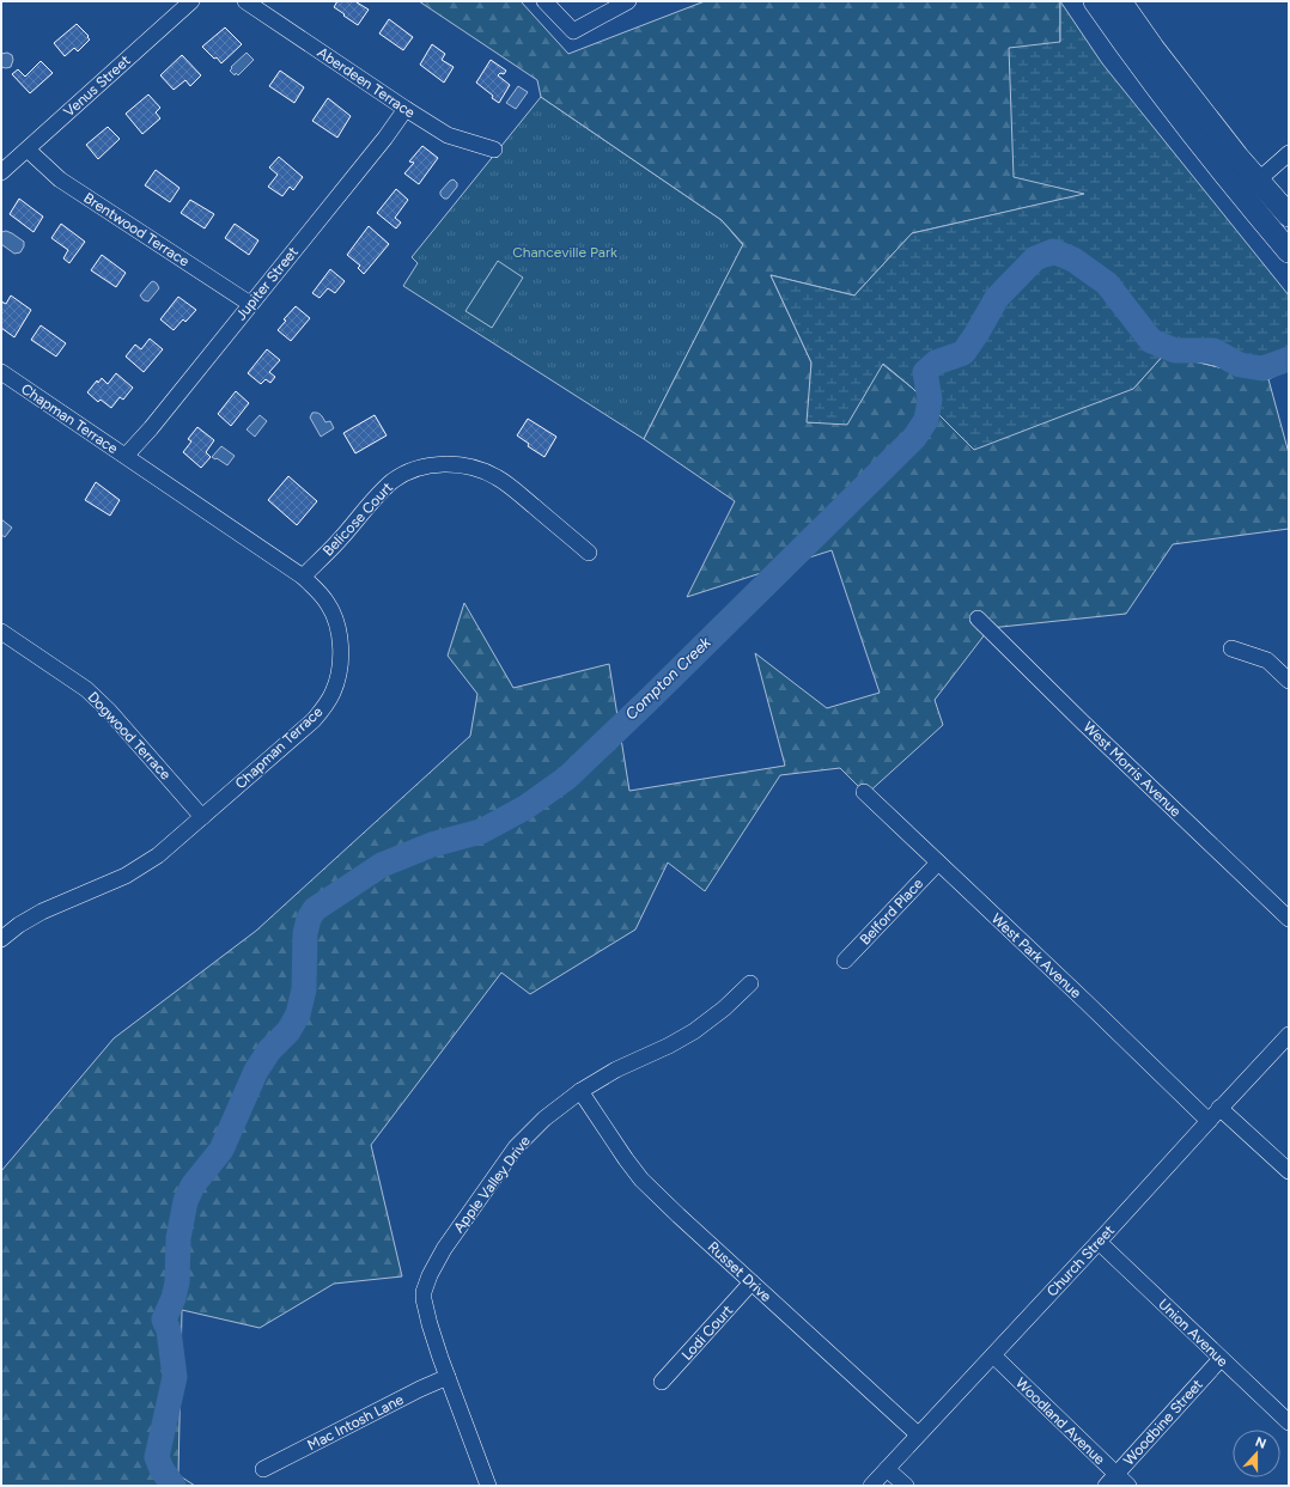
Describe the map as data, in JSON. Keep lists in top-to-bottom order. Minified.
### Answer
{"streets":{"street":["Aberdeen Terrace","Venus Street","Brentwood Terrace","Jupiter Street","Chapman Terrace","Belicose Court","Dogwood Terrace","West Morris Avenue","Belford Place","West Park Avenue","Apple Valley Drive","Church Street","Russet Drive","Lodi Court","Union Avenue","Woodland Avenue","Mac Intosh Lane","Woodbine Street"]},"crossings":[["Aberdeen Terrace","Jupiter Street"],["Venus Street","Brentwood Terrace"],["Brentwood Terrace","Jupiter Street"],["Jupiter Street","Chapman Terrace"],["Chapman Terrace","Belicose Court"],["Chapman Terrace","Dogwood Terrace"],["Belford Place","West Park Avenue"],["West Park Avenue","Church Street"],["Apple Valley Drive","Russet Drive"],["Apple Valley Drive","Mac Intosh Lane"],["Church Street","Russet Drive"],["Church Street","Union Avenue"],["Church Street","Woodland Avenue"],["Russet Drive","Lodi Court"],["Union Avenue","Woodbine Street"],["Woodland Avenue","Woodbine Street"]],"water":["Compton Creek"],"parks":["Chanceville Park"],"north":"top"}
